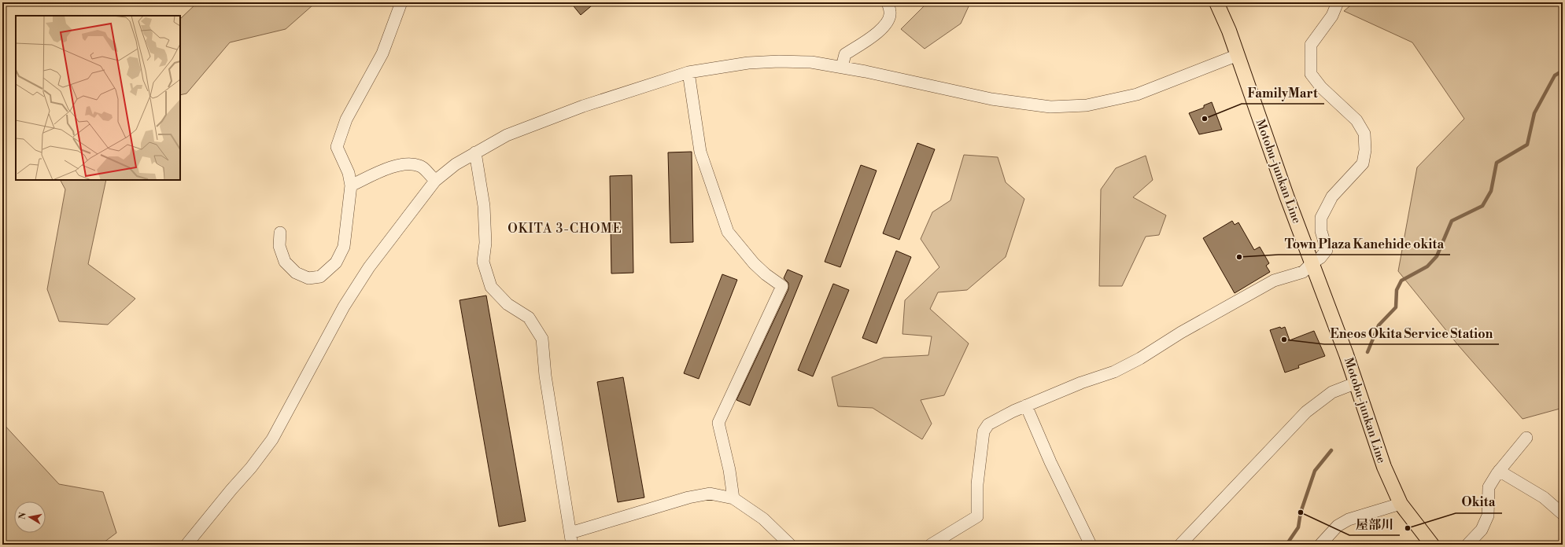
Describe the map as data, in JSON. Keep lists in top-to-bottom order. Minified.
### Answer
{"streets":{"main road":["Motobu-junkan Line"]},"districts":["OKITA 3-CHOME"],"places":["FamilyMart","Town Plaza Kanehide okita","Eneos Okita Service Station","屋部川","Okita"],"north":"left"}
